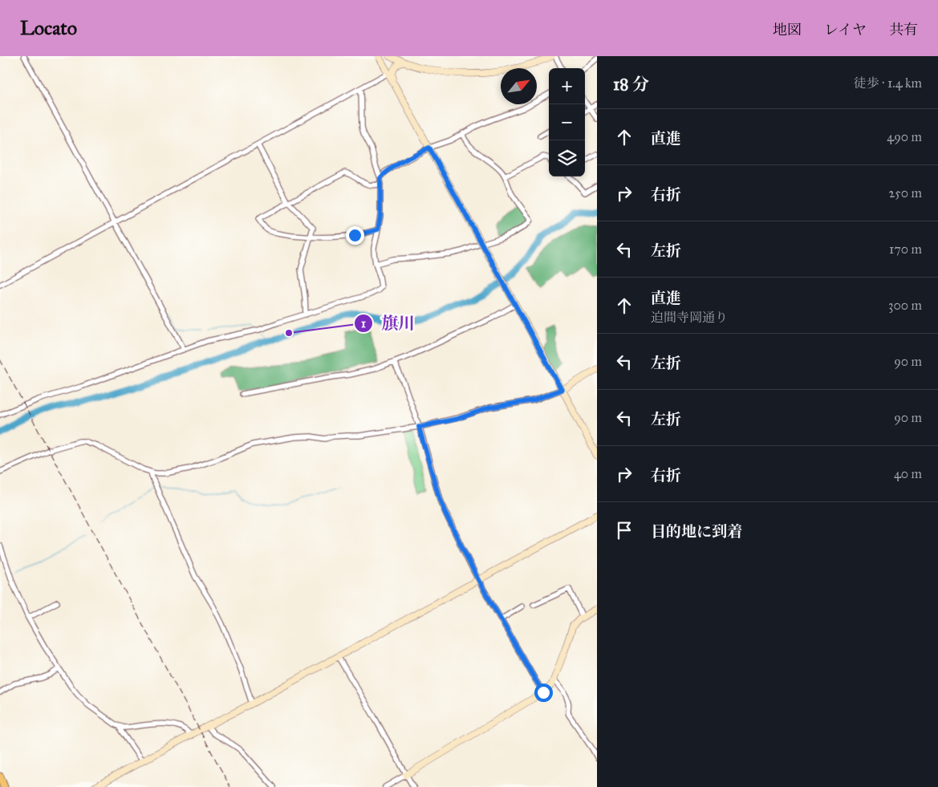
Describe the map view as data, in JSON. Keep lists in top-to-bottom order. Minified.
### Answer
{"places":["旗川"],"north":"top right","page":{"header":"Locato","nav":["地図","レイヤ","共有"],"heading":["18 分","徒歩 · 1.4 km"],"map_buttons":["+","−"],"list":[["直進","490 m"],["右折","250 m"],["左折","170 m"],["直進","迫間寺岡通り","300 m"],["左折","90 m"],["左折","90 m"],["右折","40 m"],"目的地に到着"]}}
